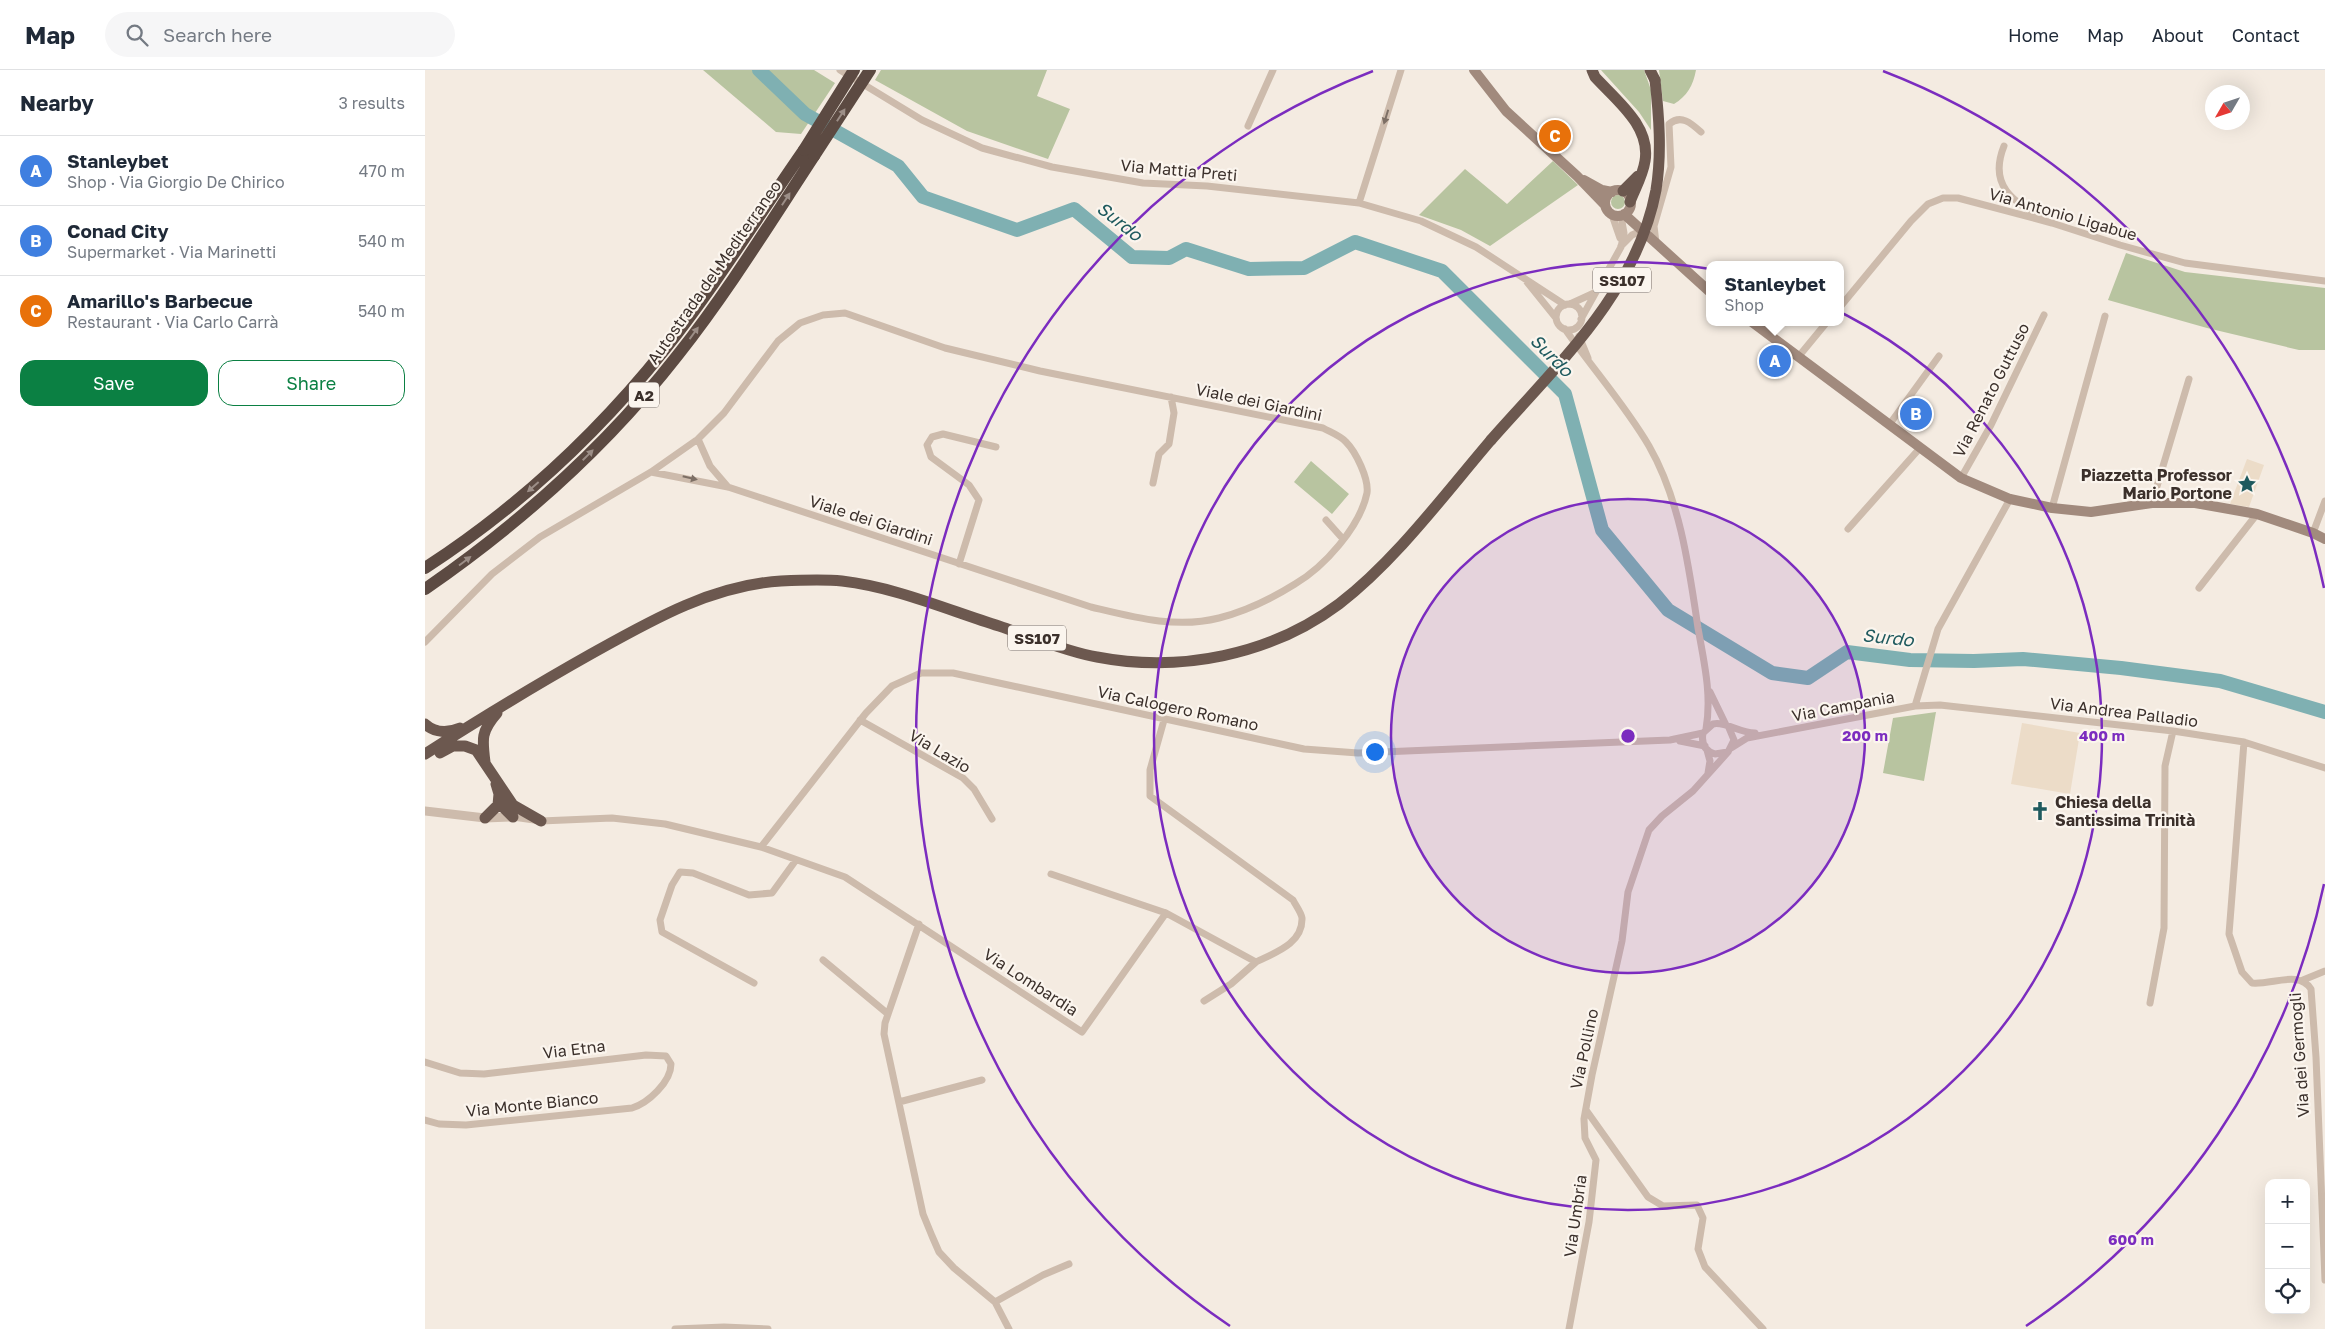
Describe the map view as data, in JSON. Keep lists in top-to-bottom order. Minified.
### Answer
{"streets":{"highway":["Autostrada del Mediterraneo","SS107","A2"],"street":["Via Mattia Preti","Via Antonio Ligabue","Via Renato Guttuso","Viale dei Giardini","Via Campania","Via Calogero Romano","Via Andrea Palladio","Via Lazio","Via Lombardia","Via Etna","Via Pollino","Via dei Germogli","Via Monte Bianco","Via Umbria"]},"crossings":[["Via Campania","Via Andrea Palladio"],["Via Campania","Via Pollino"],["Via Calogero Romano","Via Lazio"],["Via Andrea Palladio","Via dei Germogli"],["Via Etna","Via Monte Bianco"],["Via Pollino","Via Umbria"]],"water":["Surdo"],"places":{"place":["Piazzetta Professor Mario Portone"],"church":["Chiesa della Santissima Trinità"]},"north":"bottom left","page":{"header":"Map","search":"Search here","nav":["Home","Map","About","Contact"],"heading":["Nearby","3 results"],"pins":["C","A","B"],"list":[{"mark":"A","name":"Stanleybet","note":"Shop · Via Giorgio De Chirico","value":"470 m"},{"mark":"B","name":"Conad City","note":"Supermarket · Via Marinetti","value":"540 m"},{"mark":"C","name":"Amarillo's Barbecue","note":"Restaurant · Via Carlo Carrà","value":"540 m"}],"popup":["Stanleybet","Shop"],"buttons":["Save","Share"],"map_buttons":["+","−"]},"rings":["200 m","400 m","600 m"]}
